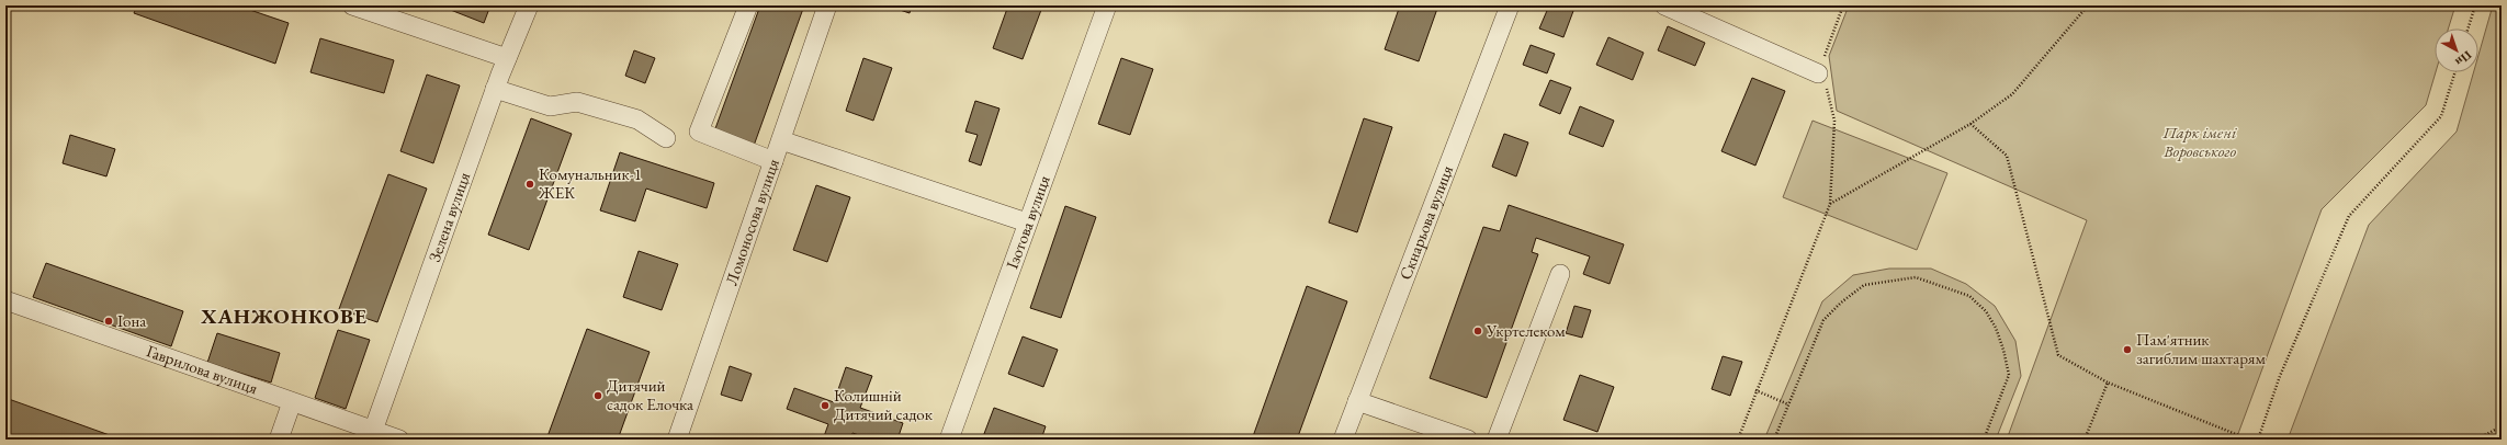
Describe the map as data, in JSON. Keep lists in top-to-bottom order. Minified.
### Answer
{"streets":{"street":["Зелена вулиця","Ломоносова вулиця","Ізотова вулиця","Скнарьова вулиця","Гаврилова вулиця"]},"crossings":[["Зелена вулиця","Гаврилова вулиця"]],"districts":["ХАНЖОНКОВЕ"],"parks":["Парк імені Воровського"],"places":["Комунальник-1 ЖЕК","Іона","Укртелеком","Пам'ятник загиблим шахтарям","Дитячий садок Елочка","Колишній Дитячий садок"],"north":"bottom right"}
